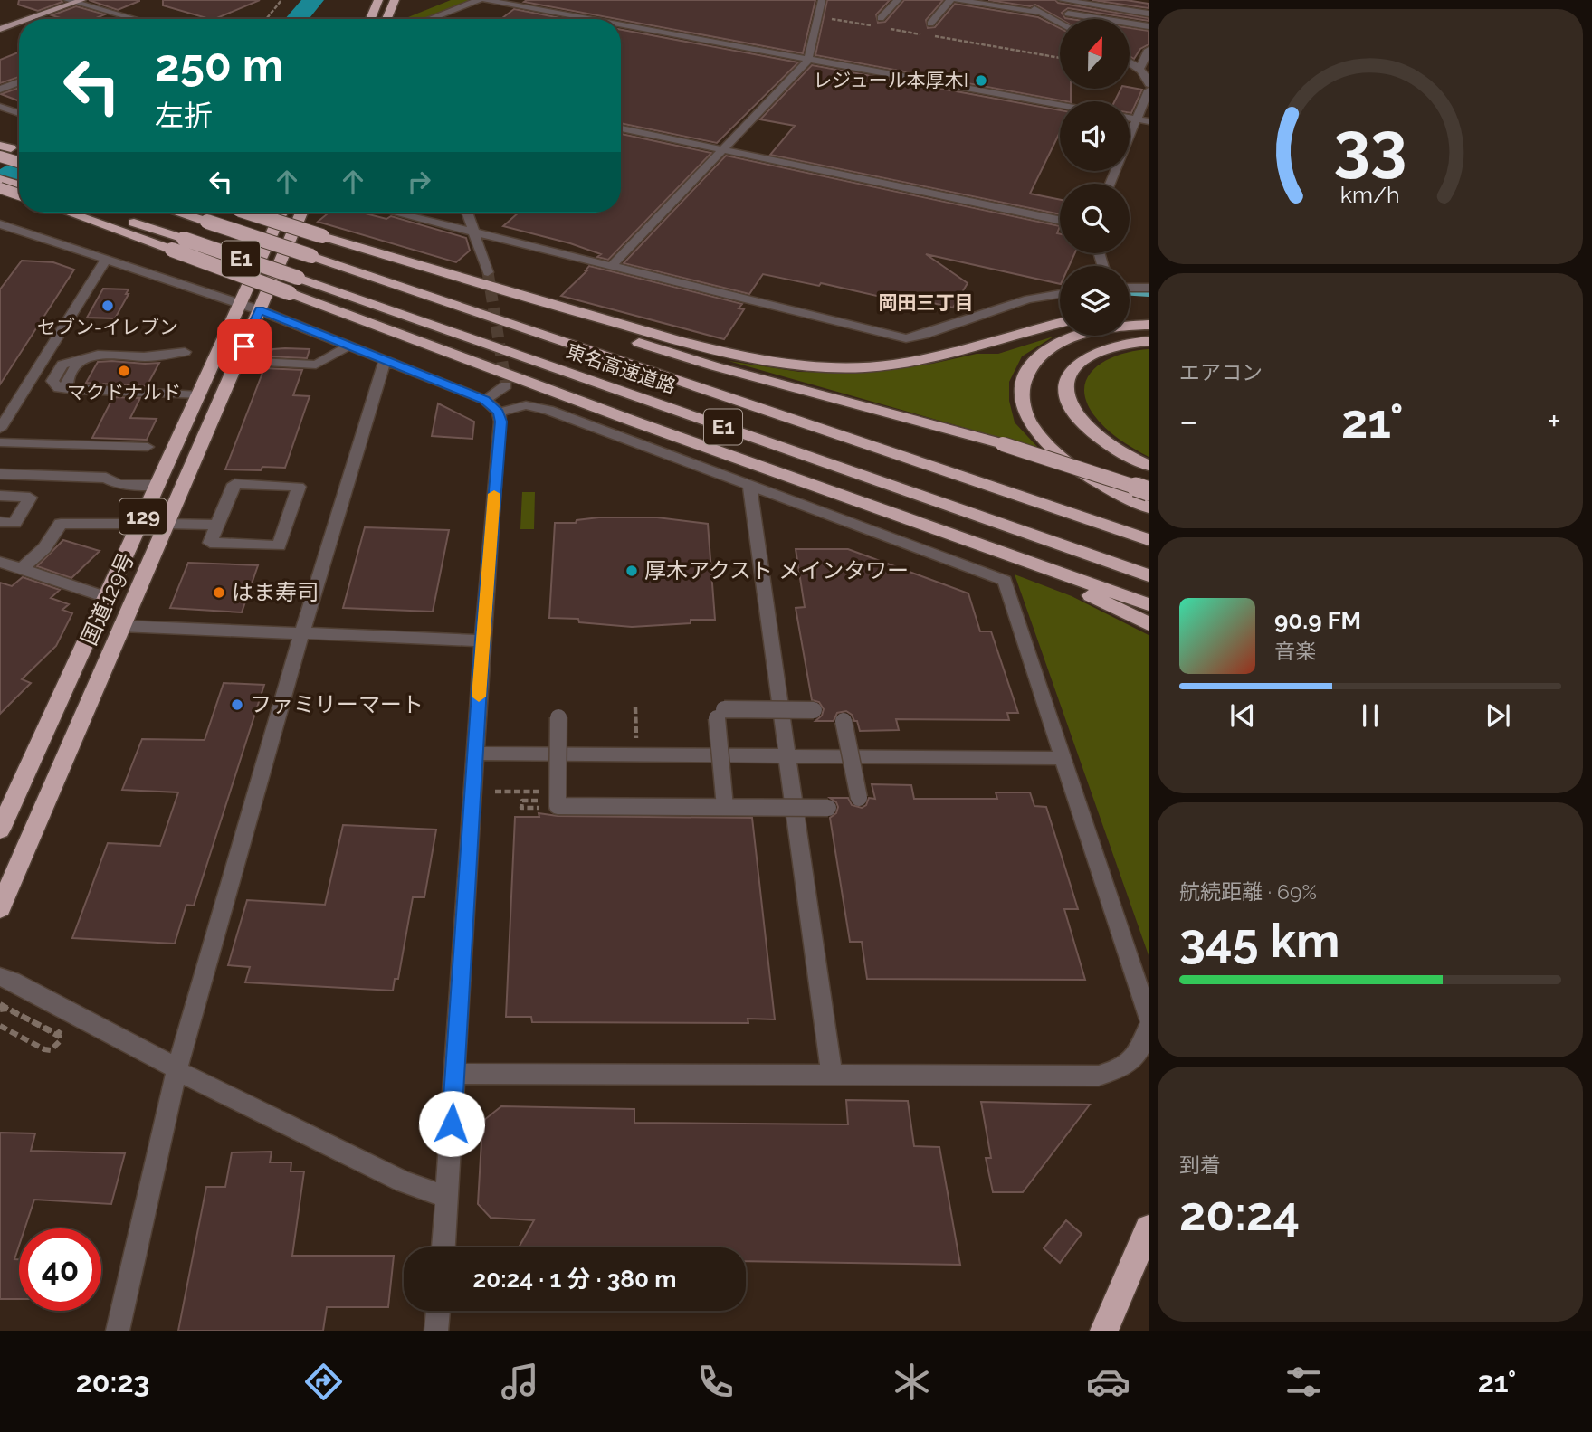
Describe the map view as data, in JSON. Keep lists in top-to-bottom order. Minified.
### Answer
{"streets":{"highway":["E1","東名高速道路","129","国道129号"]},"districts":["岡田三丁目"],"places":["レジュール本厚木I","セブン-イレブン","マクドナルド","厚木アクスト メインタワー","はま寿司","ファミリーマート"],"north":"top","page":{"turn":["250 m","左折"],"tile":["エアコン",["航続距離 · 69%","345 km"],["到着","20:24"]],"heat":["−","21°","+"],"song":["90.9 FM","音楽"],"limit":"40","trip":"20:24 · 1 分 · 380 m","tabs":["20:23","21°"],"gauge":["33","km/h"]}}
